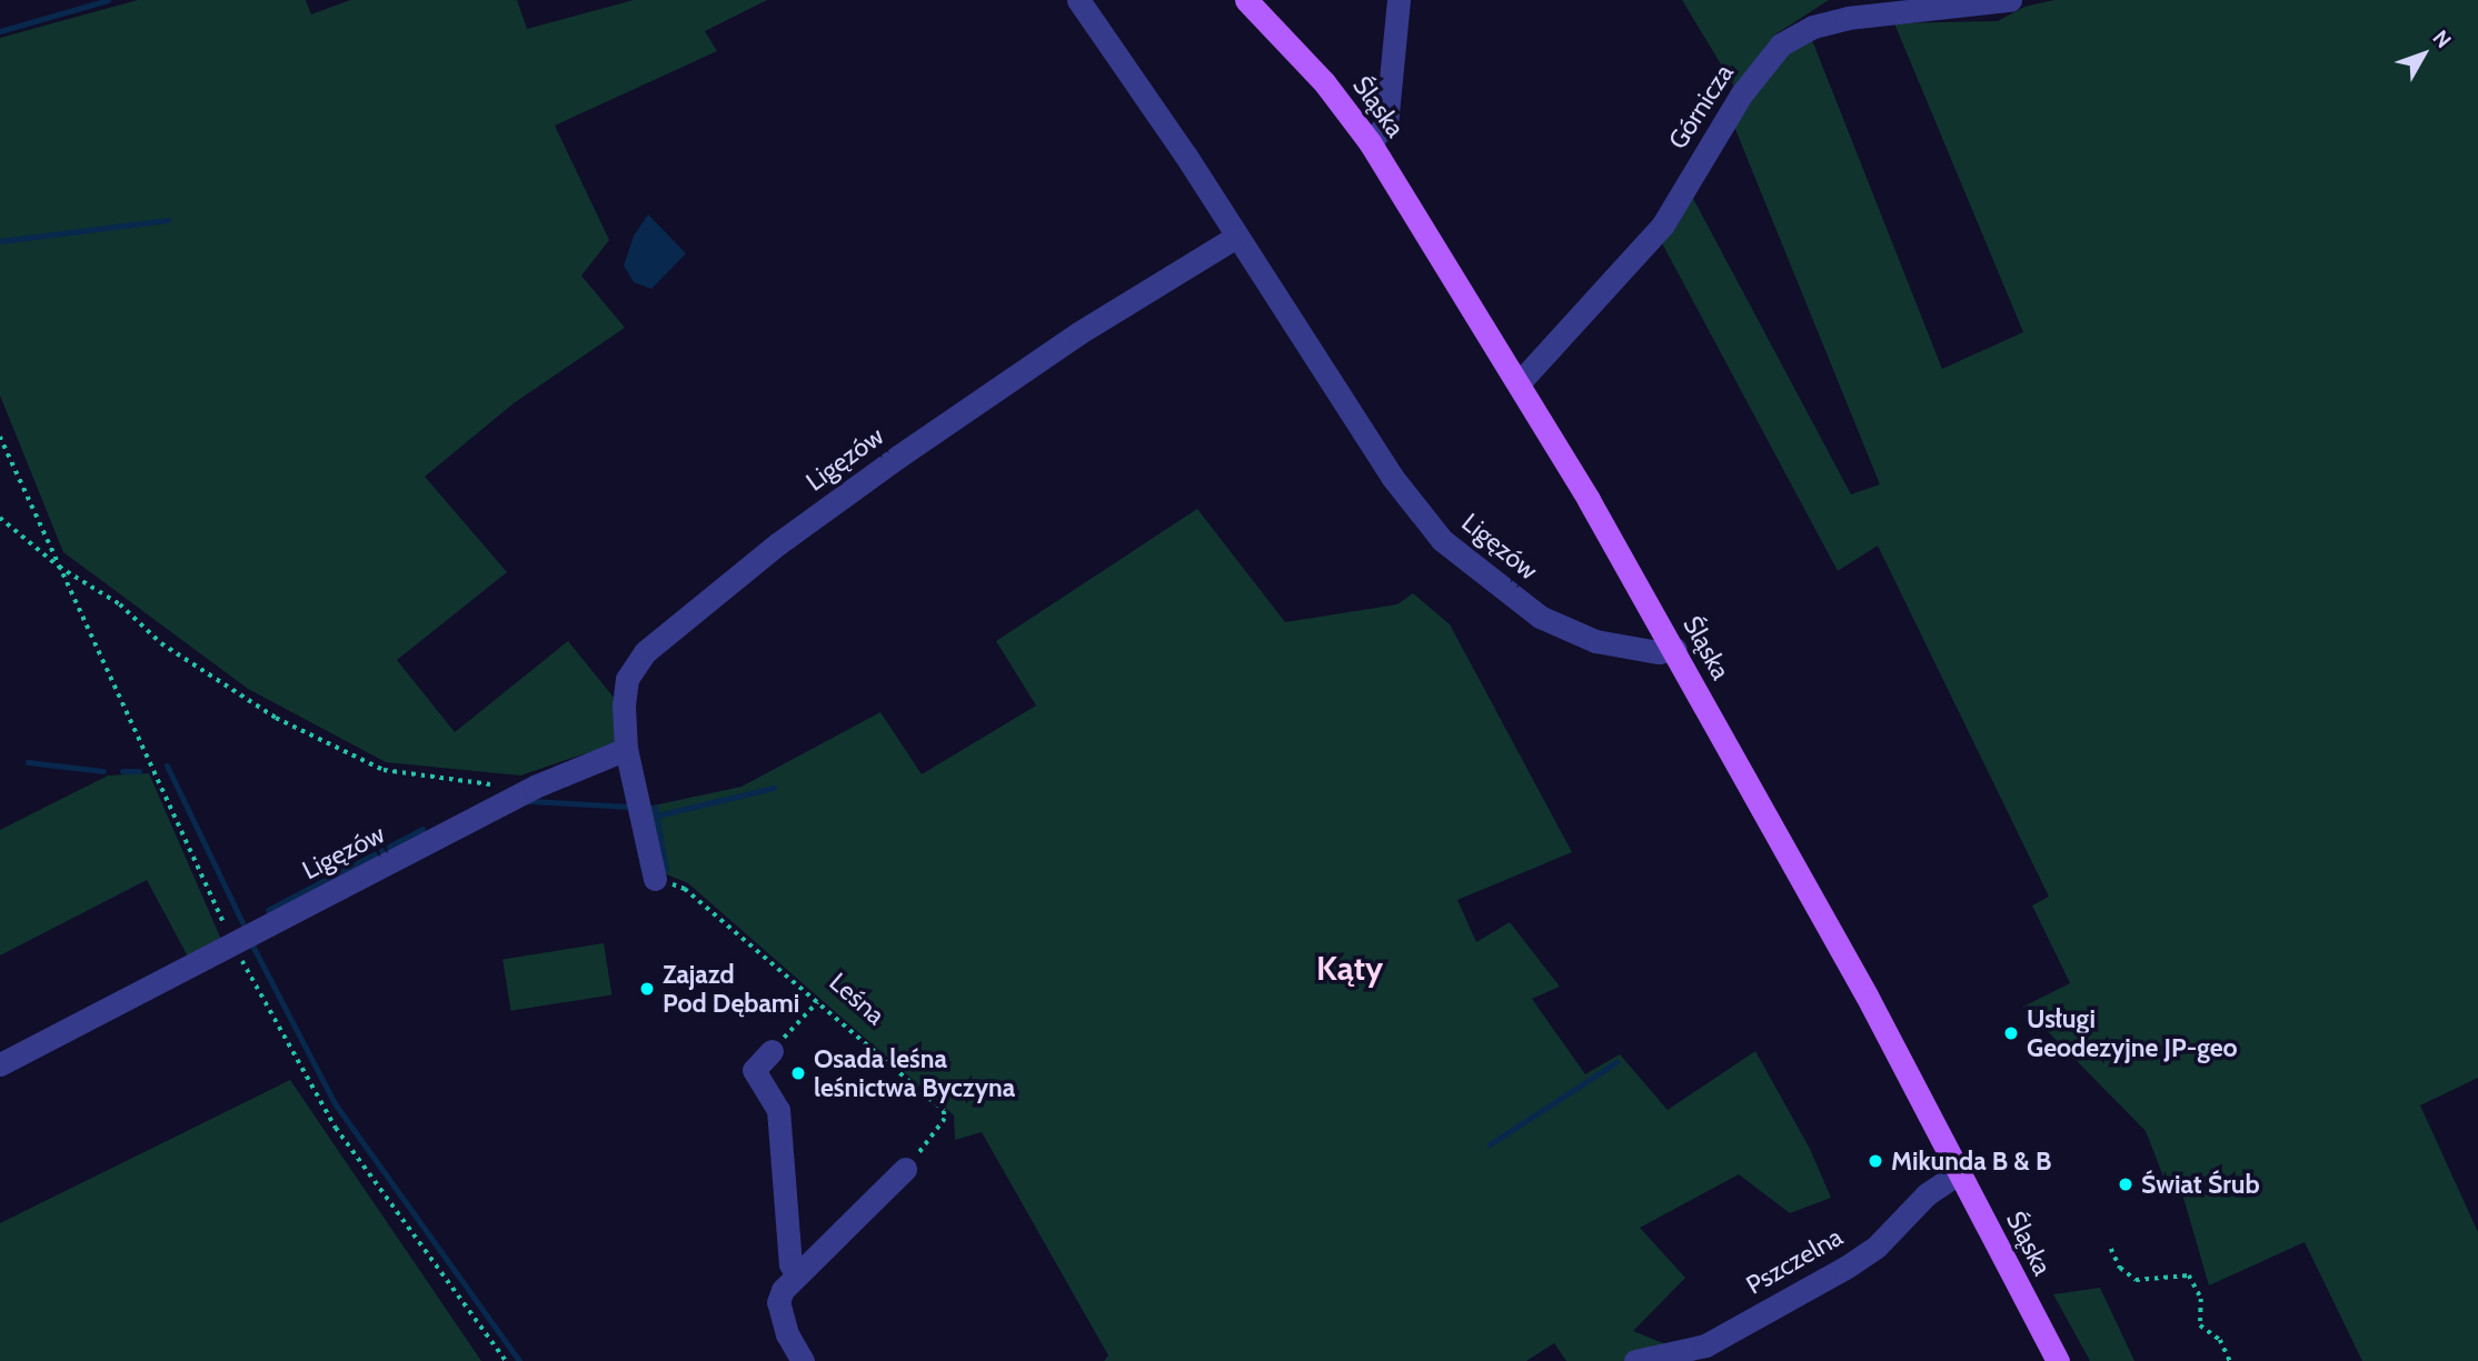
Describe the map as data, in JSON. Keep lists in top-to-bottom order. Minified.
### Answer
{"streets":{"main road":["Śląska"],"street":["Górnicza","Ligęzów","Pszczelna"],"path":["Leśna"]},"crossings":[["Śląska","Górnicza"],["Śląska","Ligęzów"],["Śląska","Pszczelna"]],"districts":["Kąty"],"places":["Zajazd Pod Dębami","Usługi Geodezyjne JP-geo","Osada leśna leśnictwa Byczyna","Mikunda B & B","Świat Śrub"],"north":"top right"}
